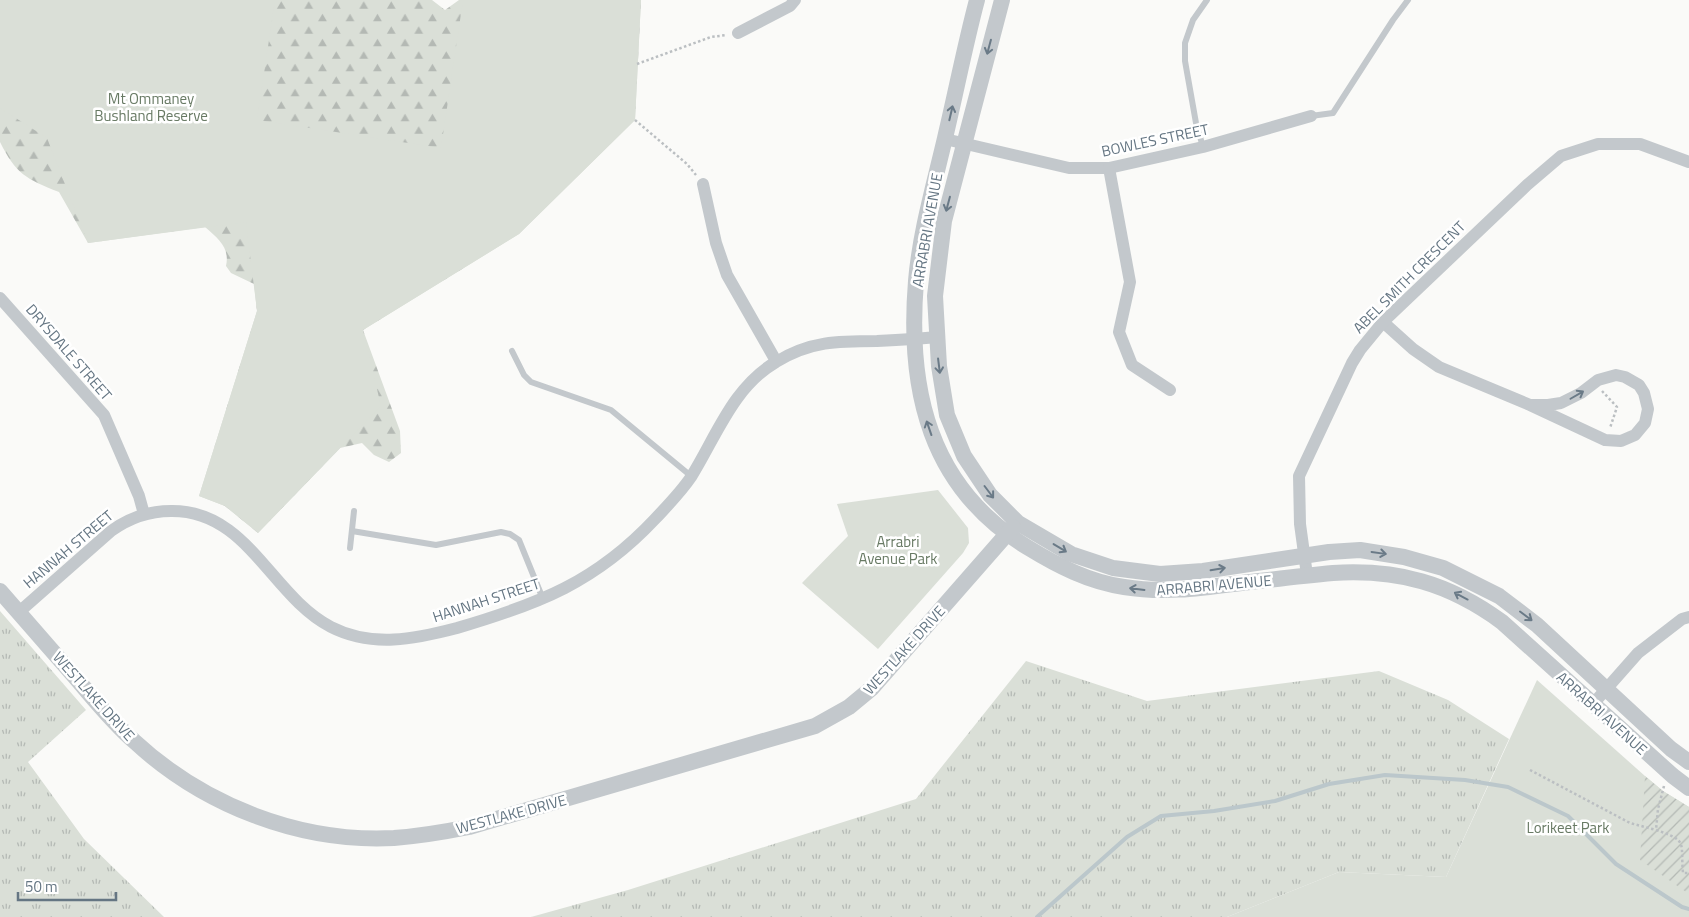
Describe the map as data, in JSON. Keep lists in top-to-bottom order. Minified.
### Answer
{"streets":{"street":["BOWLES STREET","ARRABRI AVENUE","ABEL SMITH CRESCENT","DRYSDALE STREET","HANNAH STREET","WESTLAKE DRIVE"]},"crossings":[["BOWLES STREET","ARRABRI AVENUE"],["ARRABRI AVENUE","ABEL SMITH CRESCENT"],["ARRABRI AVENUE","HANNAH STREET"],["ARRABRI AVENUE","WESTLAKE DRIVE"],["DRYSDALE STREET","HANNAH STREET"],["HANNAH STREET","WESTLAKE DRIVE"]],"parks":["Mt Ommaney Bushland Reserve","Arrabri Avenue Park","Lorikeet Park"],"scale_bar":"50 m"}
